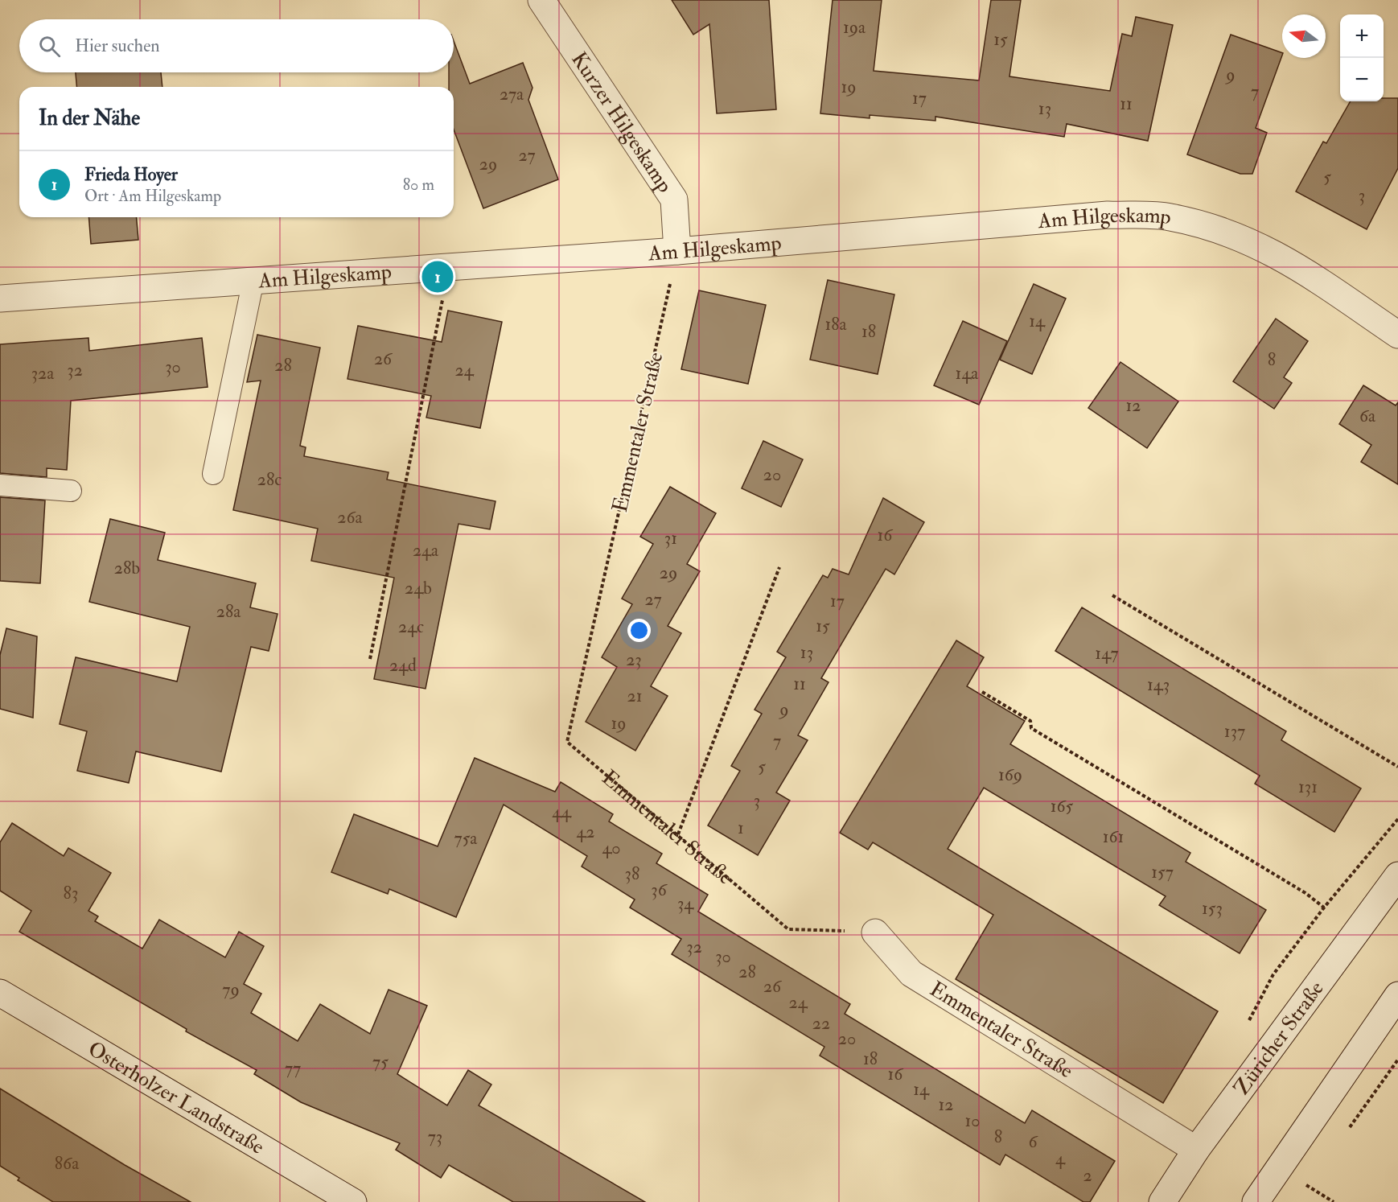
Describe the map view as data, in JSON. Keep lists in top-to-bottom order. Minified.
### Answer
{"streets":{"street":["Kurzer Hilgeskamp","Am Hilgeskamp","Emmentaler Straße","Züricher Straße","Osterholzer Landstraße"]},"crossings":[["Kurzer Hilgeskamp","Am Hilgeskamp"],["Kurzer Hilgeskamp","Emmentaler Straße"],["Am Hilgeskamp","Emmentaler Straße"],["Emmentaler Straße","Züricher Straße"]],"house_numbers":["19a","15","9","19","7","27a","17","11","13","27","29","5","3","14","18a","18","26","8","28","30","32","24","32a","14a","12","6a","20","28c","26a","16","31","24a","28b","29","24b","27","17","28a","15","24c","13","147","23","24d","11","143","21","9","19","137","7","5","169","131","3","165","44","1","42","161","75a","40","157","38","36","83","34","153","32","30","28","26","79","24","22","20","18","75","77","16","14","12","10","73","8","6","4","86a","2"],"north":"left","page":{"map_buttons":["+","−"],"search":"Hier suchen","heading":"In der Nähe","list":[{"mark":"1","name":"Frieda Hoyer","note":"Ort · Am Hilgeskamp","value":"80 m"}],"pins":"1"}}
